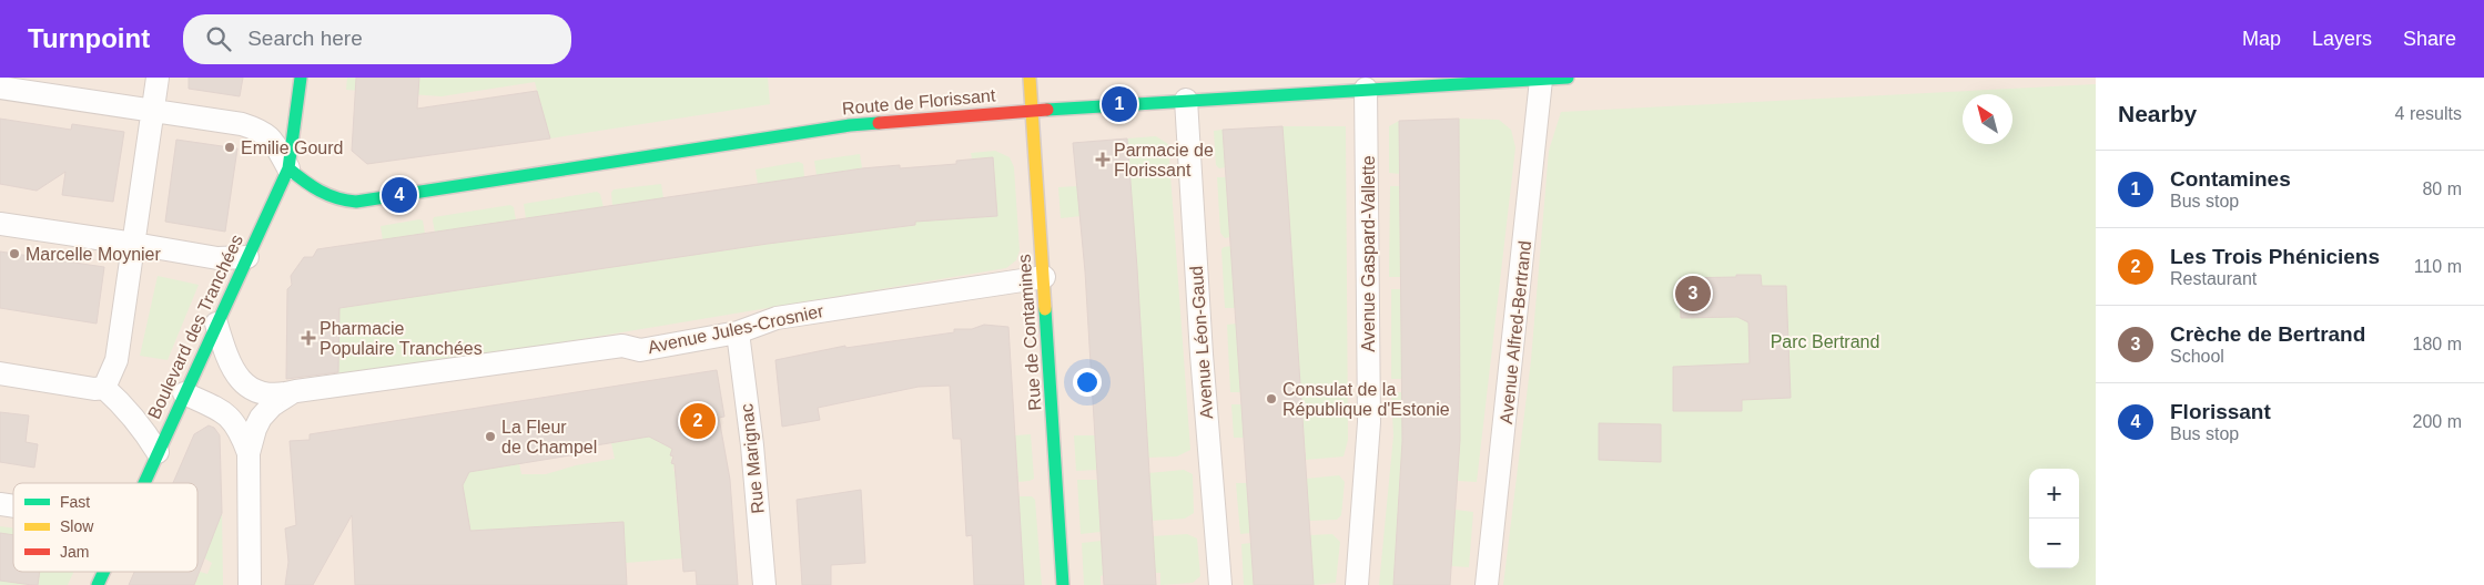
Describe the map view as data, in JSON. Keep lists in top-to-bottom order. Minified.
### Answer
{"streets":{"main road":["Route de Florissant","Boulevard des Tranchées","Rue de Contamines"],"street":["Avenue Gaspard-Vallette","Avenue Jules-Crosnier","Avenue Alfred-Bertrand","Avenue Léon-Gaud","Rue Marignac"]},"crossings":[["Route de Florissant","Avenue Gaspard-Vallette"],["Route de Florissant","Boulevard des Tranchées"],["Route de Florissant","Rue de Contamines"],["Route de Florissant","Avenue Alfred-Bertrand"],["Route de Florissant","Avenue Léon-Gaud"],["Boulevard des Tranchées","Avenue Jules-Crosnier"],["Avenue Jules-Crosnier","Rue de Contamines"],["Avenue Jules-Crosnier","Rue Marignac"]],"parks":["Parc Bertrand"],"places":{"other":["Emilie Gourd","Marcelle Moynier","Consulat de la République d'Estonie","La Fleur de Champel"],"health":["Parmacie de Florissant","Pharmacie Populaire Tranchées"]},"legend":["Fast","Slow","Jam"],"north":"top left","page":{"header":"Turnpoint","search":"Search here","nav":["Map","Layers","Share"],"heading":["Nearby","4 results"],"pins":["1","4","3","2"],"list":[{"mark":"1","name":"Contamines","note":"Bus stop","value":"80 m"},{"mark":"2","name":"Les Trois Phéniciens","note":"Restaurant","value":"110 m"},{"mark":"3","name":"Crèche de Bertrand","note":"School","value":"180 m"},{"mark":"4","name":"Florissant","note":"Bus stop","value":"200 m"}],"map_buttons":["+","−"]}}
